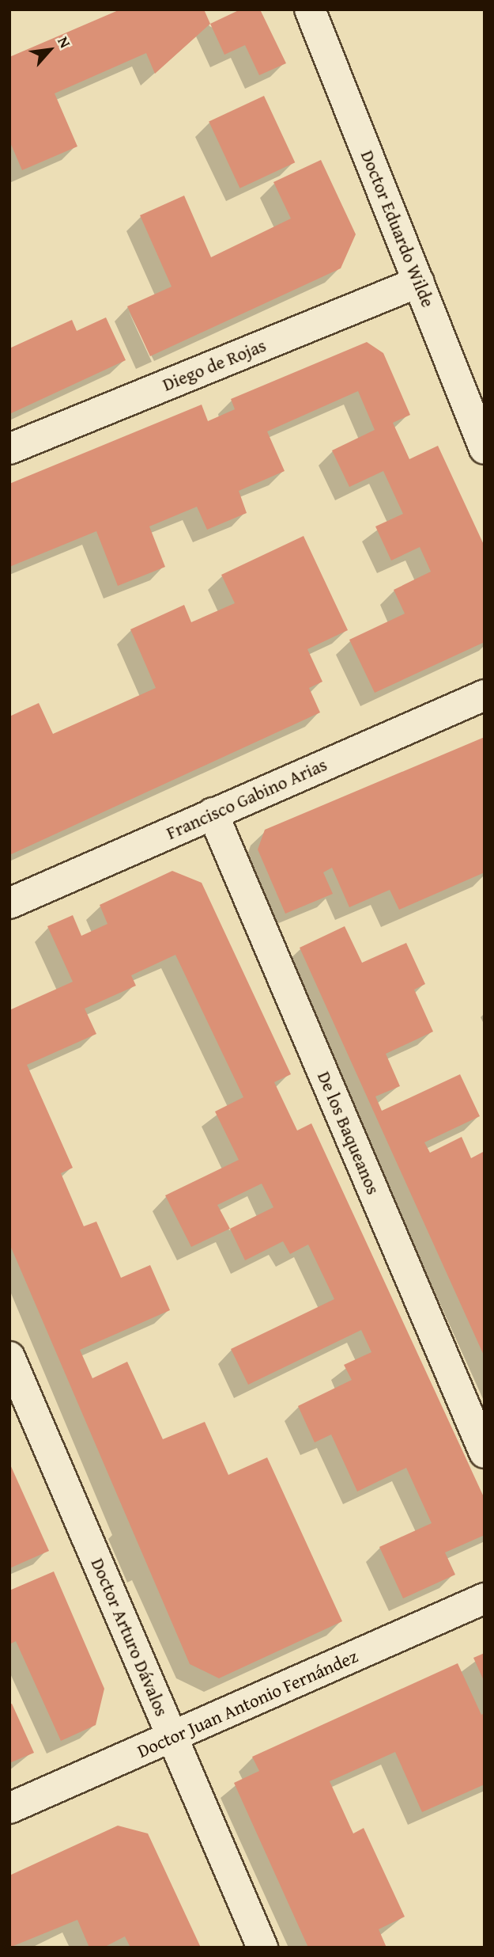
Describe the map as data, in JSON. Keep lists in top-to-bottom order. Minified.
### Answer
{"streets":{"street":["Doctor Eduardo Wilde","Diego de Rojas","Francisco Gabino Arias","De los Baqueanos","Doctor Arturo Dávalos","Doctor Juan Antonio Fernández"]},"crossings":[["Doctor Eduardo Wilde","Diego de Rojas"],["Francisco Gabino Arias","De los Baqueanos"],["Doctor Arturo Dávalos","Doctor Juan Antonio Fernández"]],"north":"top right"}
